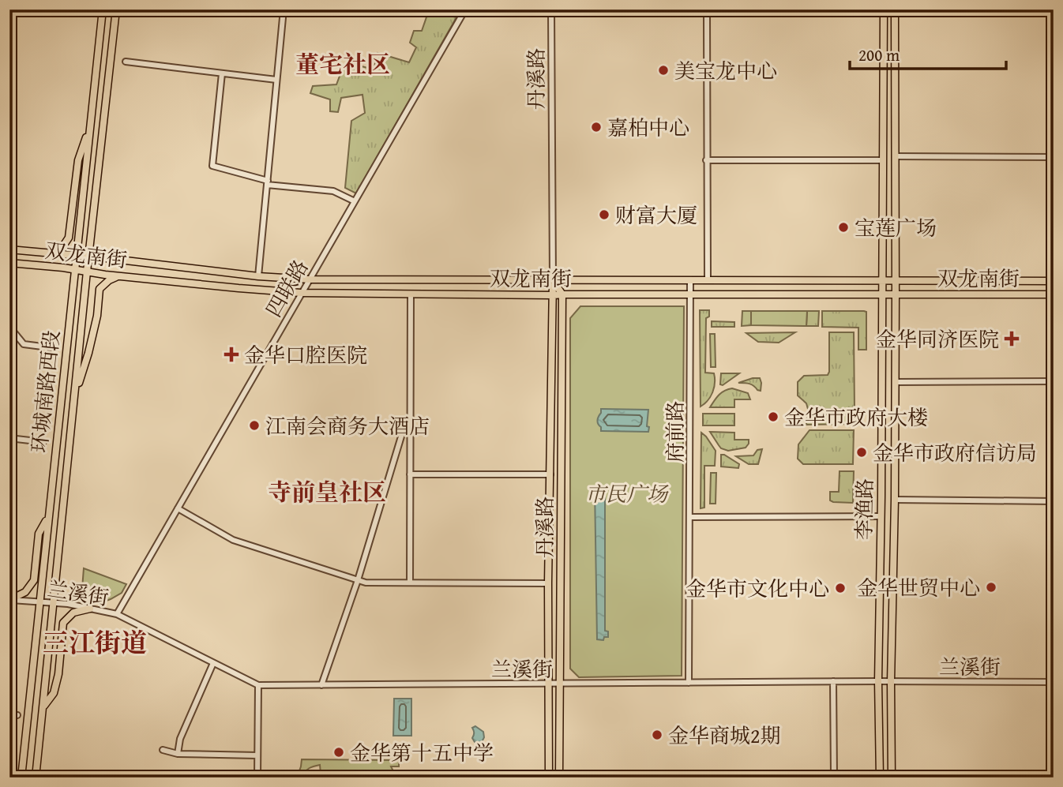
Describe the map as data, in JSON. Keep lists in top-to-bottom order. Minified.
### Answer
{"streets":{"main road":["丹溪路","双龙南街","环城南路西段","李渔路"],"street":["四联路","府前路","兰溪街"]},"crossings":[["丹溪路","双龙南街"],["丹溪路","兰溪街"],["双龙南街","四联路"],["双龙南街","环城南路西段"],["双龙南街","府前路"],["双龙南街","李渔路"],["四联路","兰溪街"],["环城南路西段","兰溪街"],["府前路","兰溪街"],["李渔路","兰溪街"]],"districts":["董宅社区","寺前皇社区","三江街道"],"parks":["市民广场"],"places":{"other":["美宝龙中心","嘉柏中心","财富大厦","宝莲广场","金华市政府大楼","江南会商务大酒店","金华市政府信访局","金华世贸中心","金华市文化中心","金华商城2期","金华第十五中学"],"health":["金华同济医院","金华口腔医院"]},"scale_bar":"200 m"}
